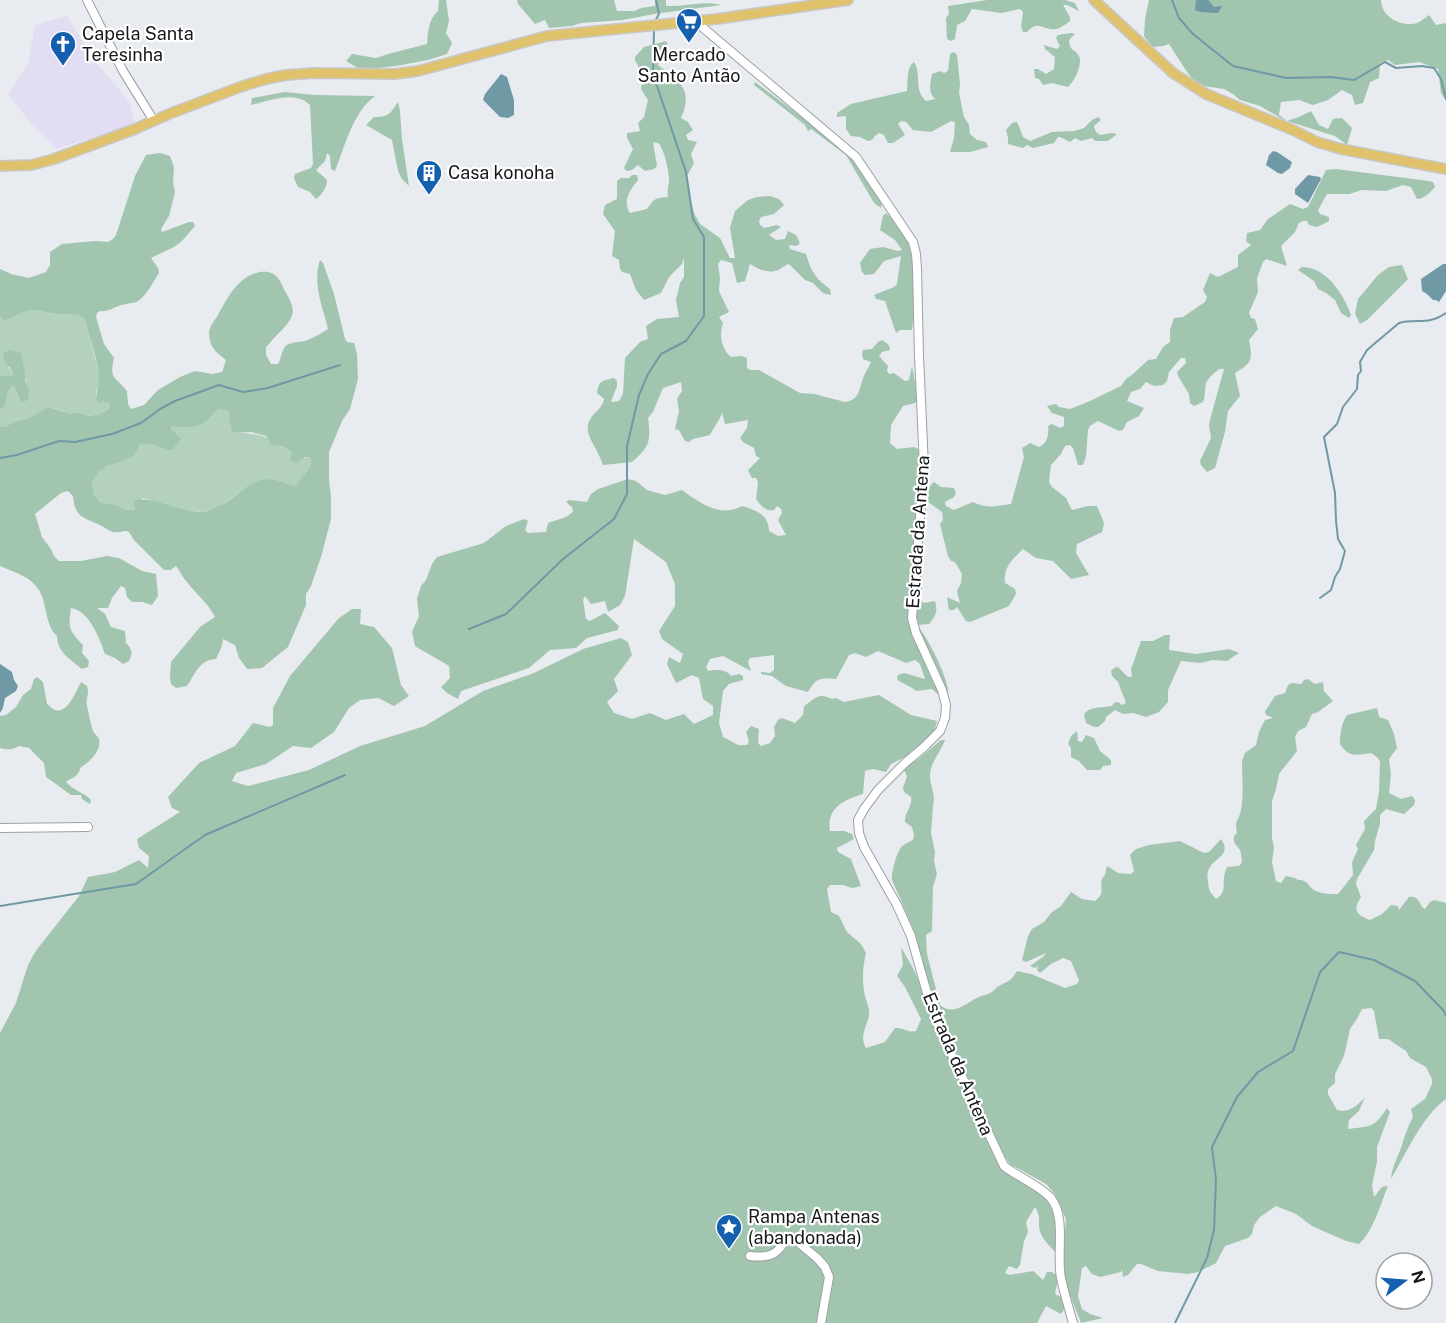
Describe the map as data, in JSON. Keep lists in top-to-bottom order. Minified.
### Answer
{"streets":{"street":["Estrada da Antena"]},"places":{"supermarket":["Mercado Santo Antão"],"church":["Capela Santa Teresinha"],"building":["Casa konoha"],"place":["Rampa Antenas (abandonada)"]},"north":"right"}
